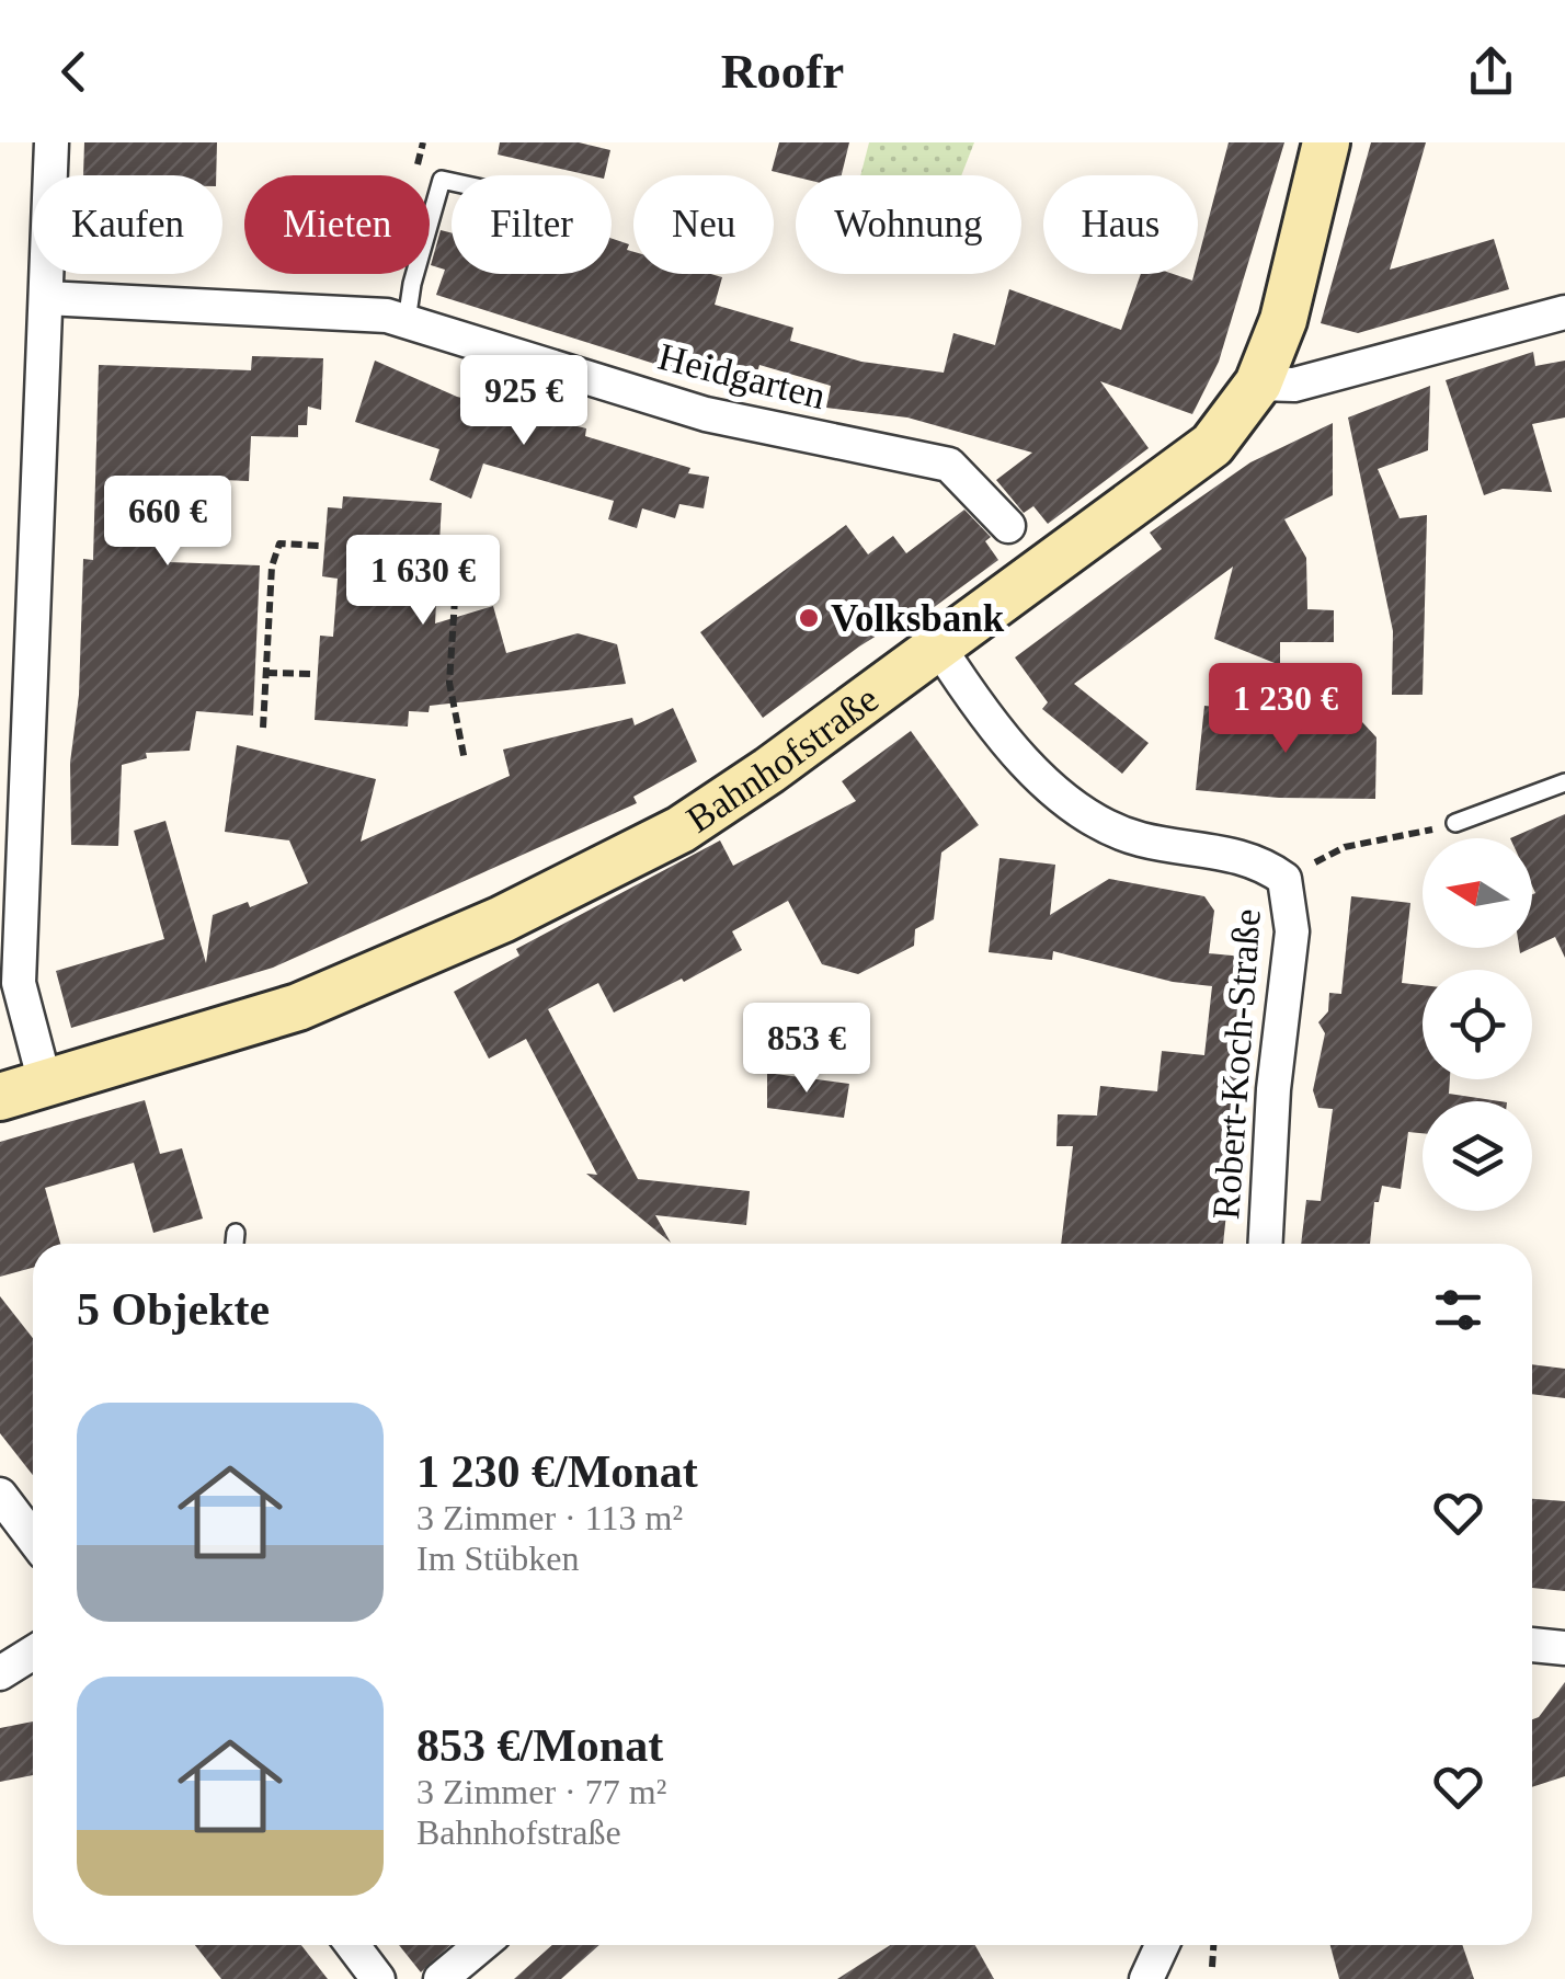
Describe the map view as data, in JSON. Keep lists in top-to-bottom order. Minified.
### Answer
{"streets":{"street":["Heidgarten","Bahnhofstraße","Robert-Koch-Straße"]},"places":["Volksbank"],"north":"left","page":{"header":"Roofr","chip":["Kaufen","Mieten","Filter","Neu","Wohnung","Haus"],"price":["925 €","660 €","1 630 €","1 230 €","853 €"],"heading":"5 Objekte","list":[{"name":"1 230 €/Monat","note":"3 Zimmer · 113 m² · Im Stübken"},{"name":"853 €/Monat","note":"3 Zimmer · 77 m² · Bahnhofstraße"}]}}
